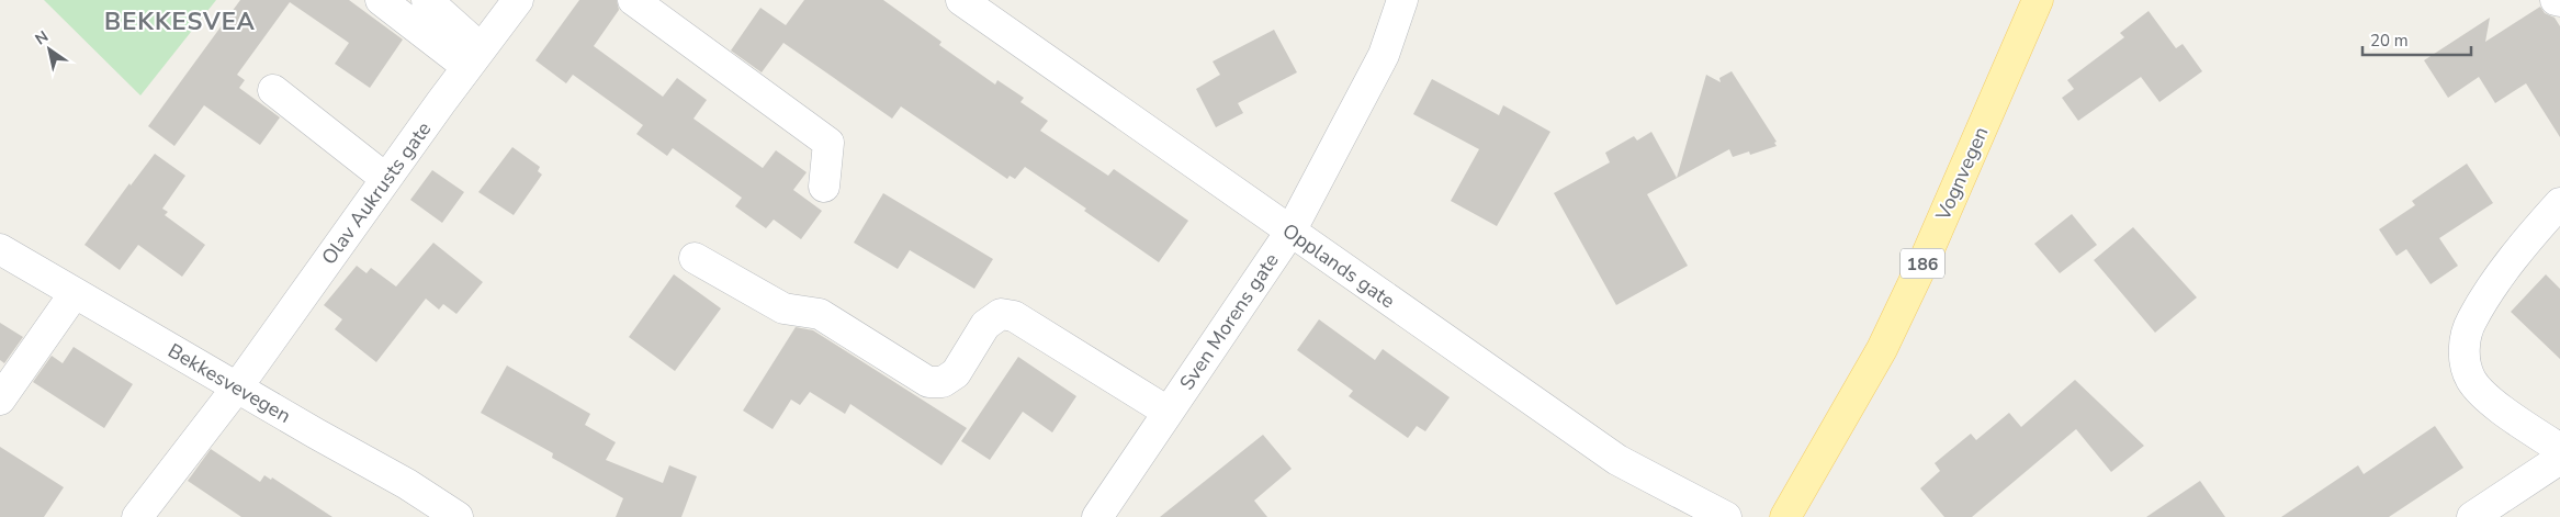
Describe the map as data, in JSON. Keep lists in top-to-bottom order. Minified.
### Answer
{"streets":{"main road":["Vognvegen","186"],"street":["Olav Aukrusts gate","Opplands gate","Sven Morens gate","Bekkesvevegen"]},"crossings":[["Olav Aukrusts gate","Bekkesvevegen"],["Opplands gate","Sven Morens gate"]],"districts":["BEKKESVEA"],"scale_bar":"20 m","north":"top left"}
